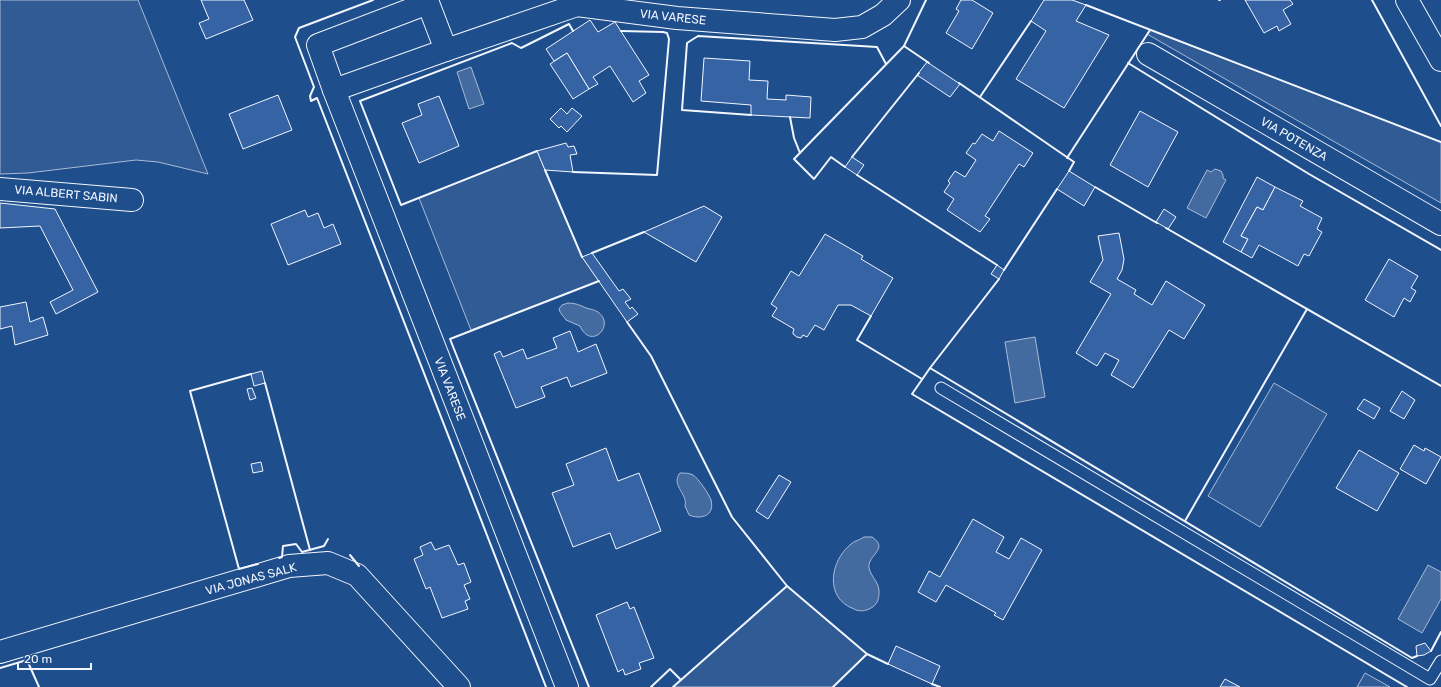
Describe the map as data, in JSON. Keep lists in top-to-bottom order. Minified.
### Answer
{"streets":{"street":["VIA VARESE","VIA POTENZA","VIA ALBERT SABIN","VIA JONAS SALK"]},"scale_bar":"20 m"}
